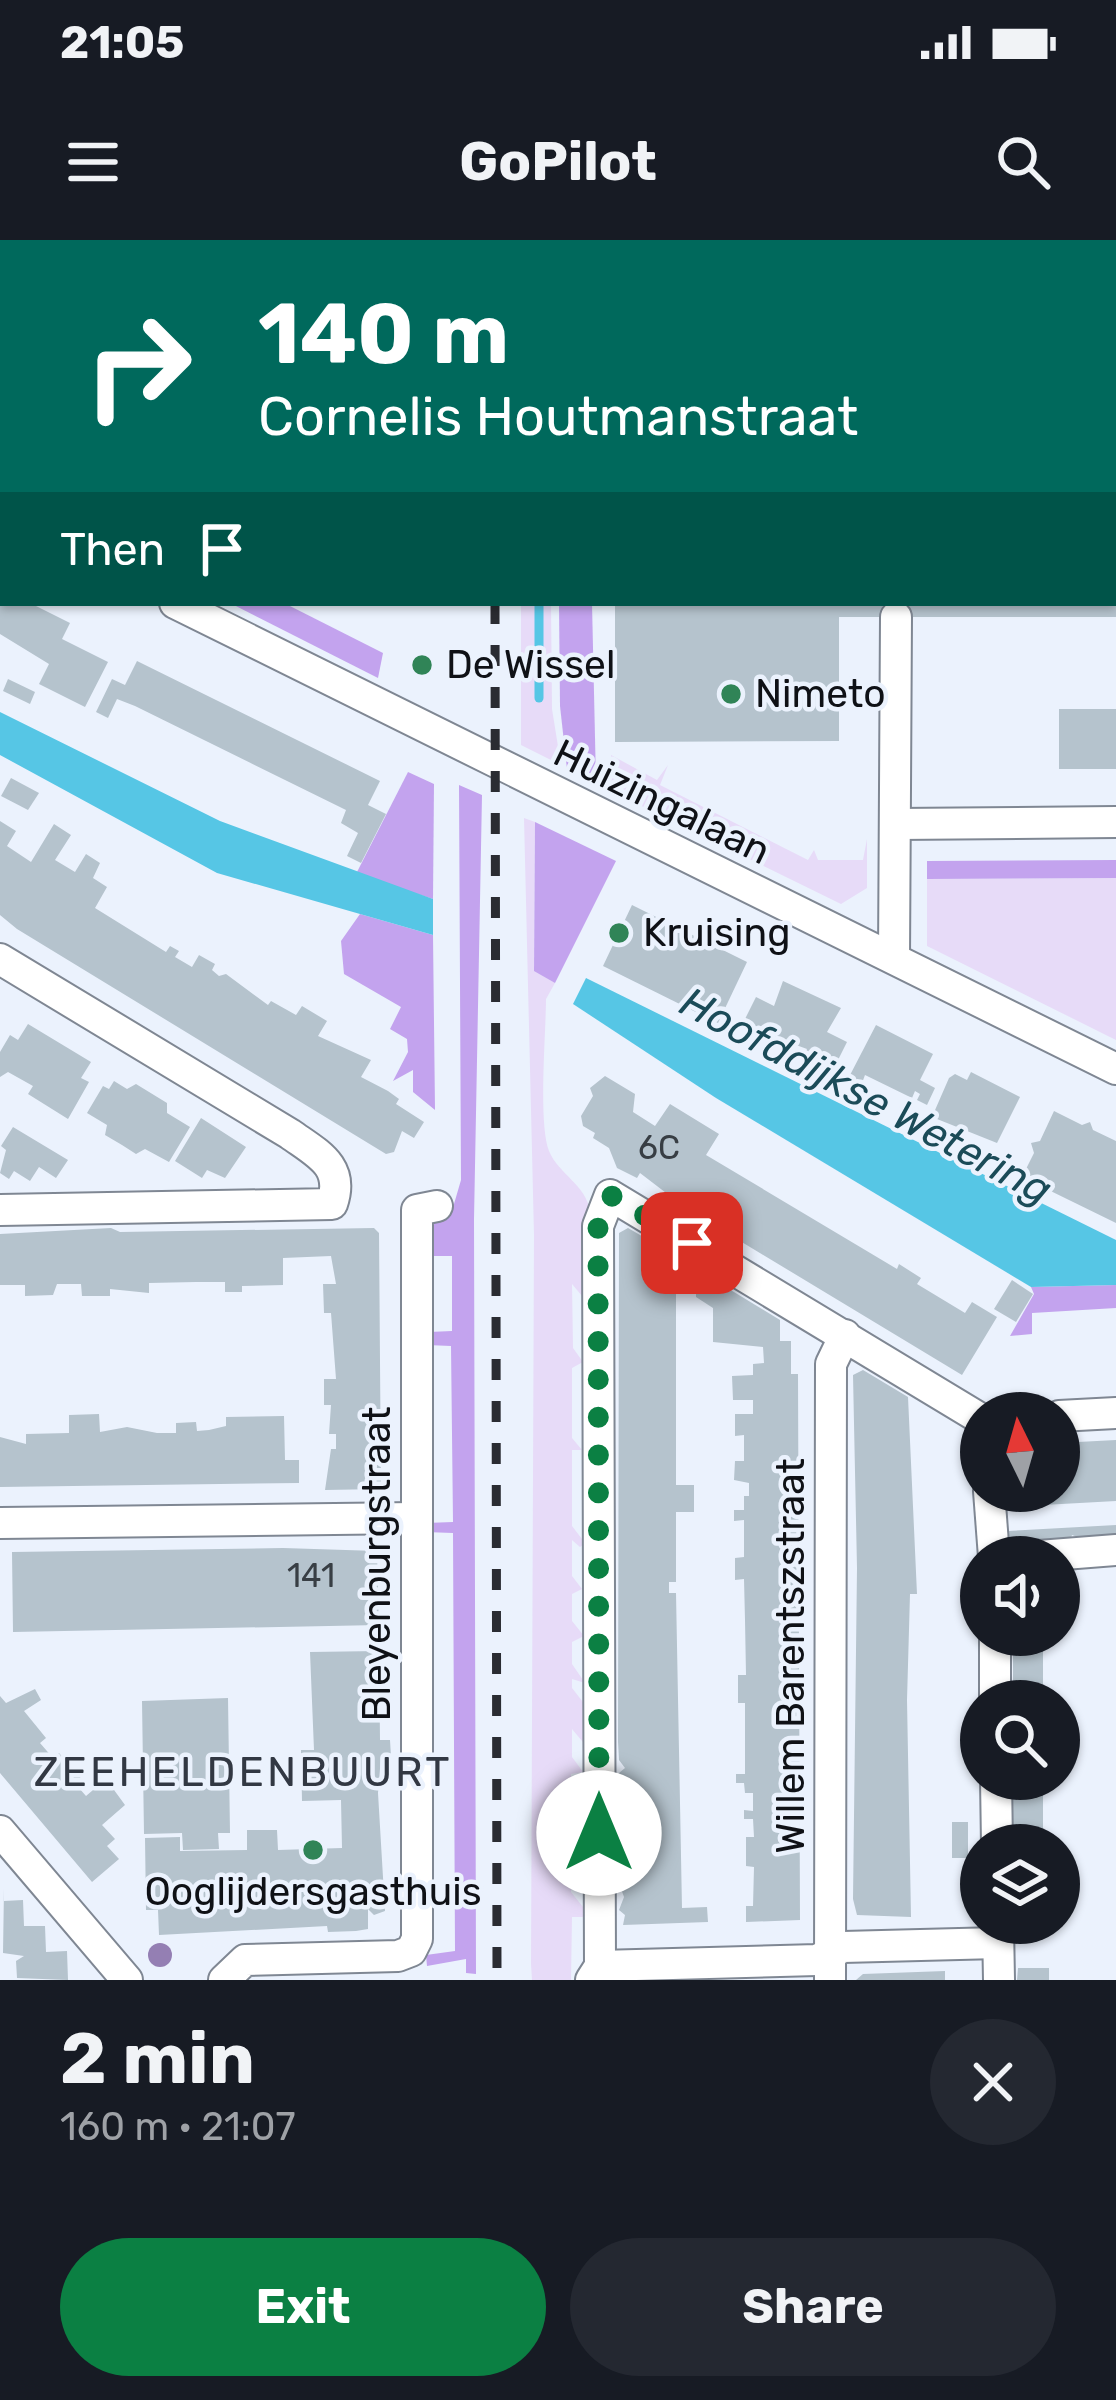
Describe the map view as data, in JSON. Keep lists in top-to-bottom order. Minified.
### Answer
{"streets":{"street":["Huizingalaan","Bleyenburgstraat","Willem Barentszstraat"]},"districts":["ZEEHELDENBUURT"],"water":["Hoofddijkse Wetering"],"places":["De Wissel","Nimeto","Kruising","Ooglijdersgasthuis"],"house_numbers":["6C","141"],"north":"top","page":{"status":"21:05","header":"GoPilot","turn":["140 m","Cornelis Houtmanstraat"],"then":"Then","heading":["2 min","160 m · 21:07"],"buttons":["Exit","Share"]}}
